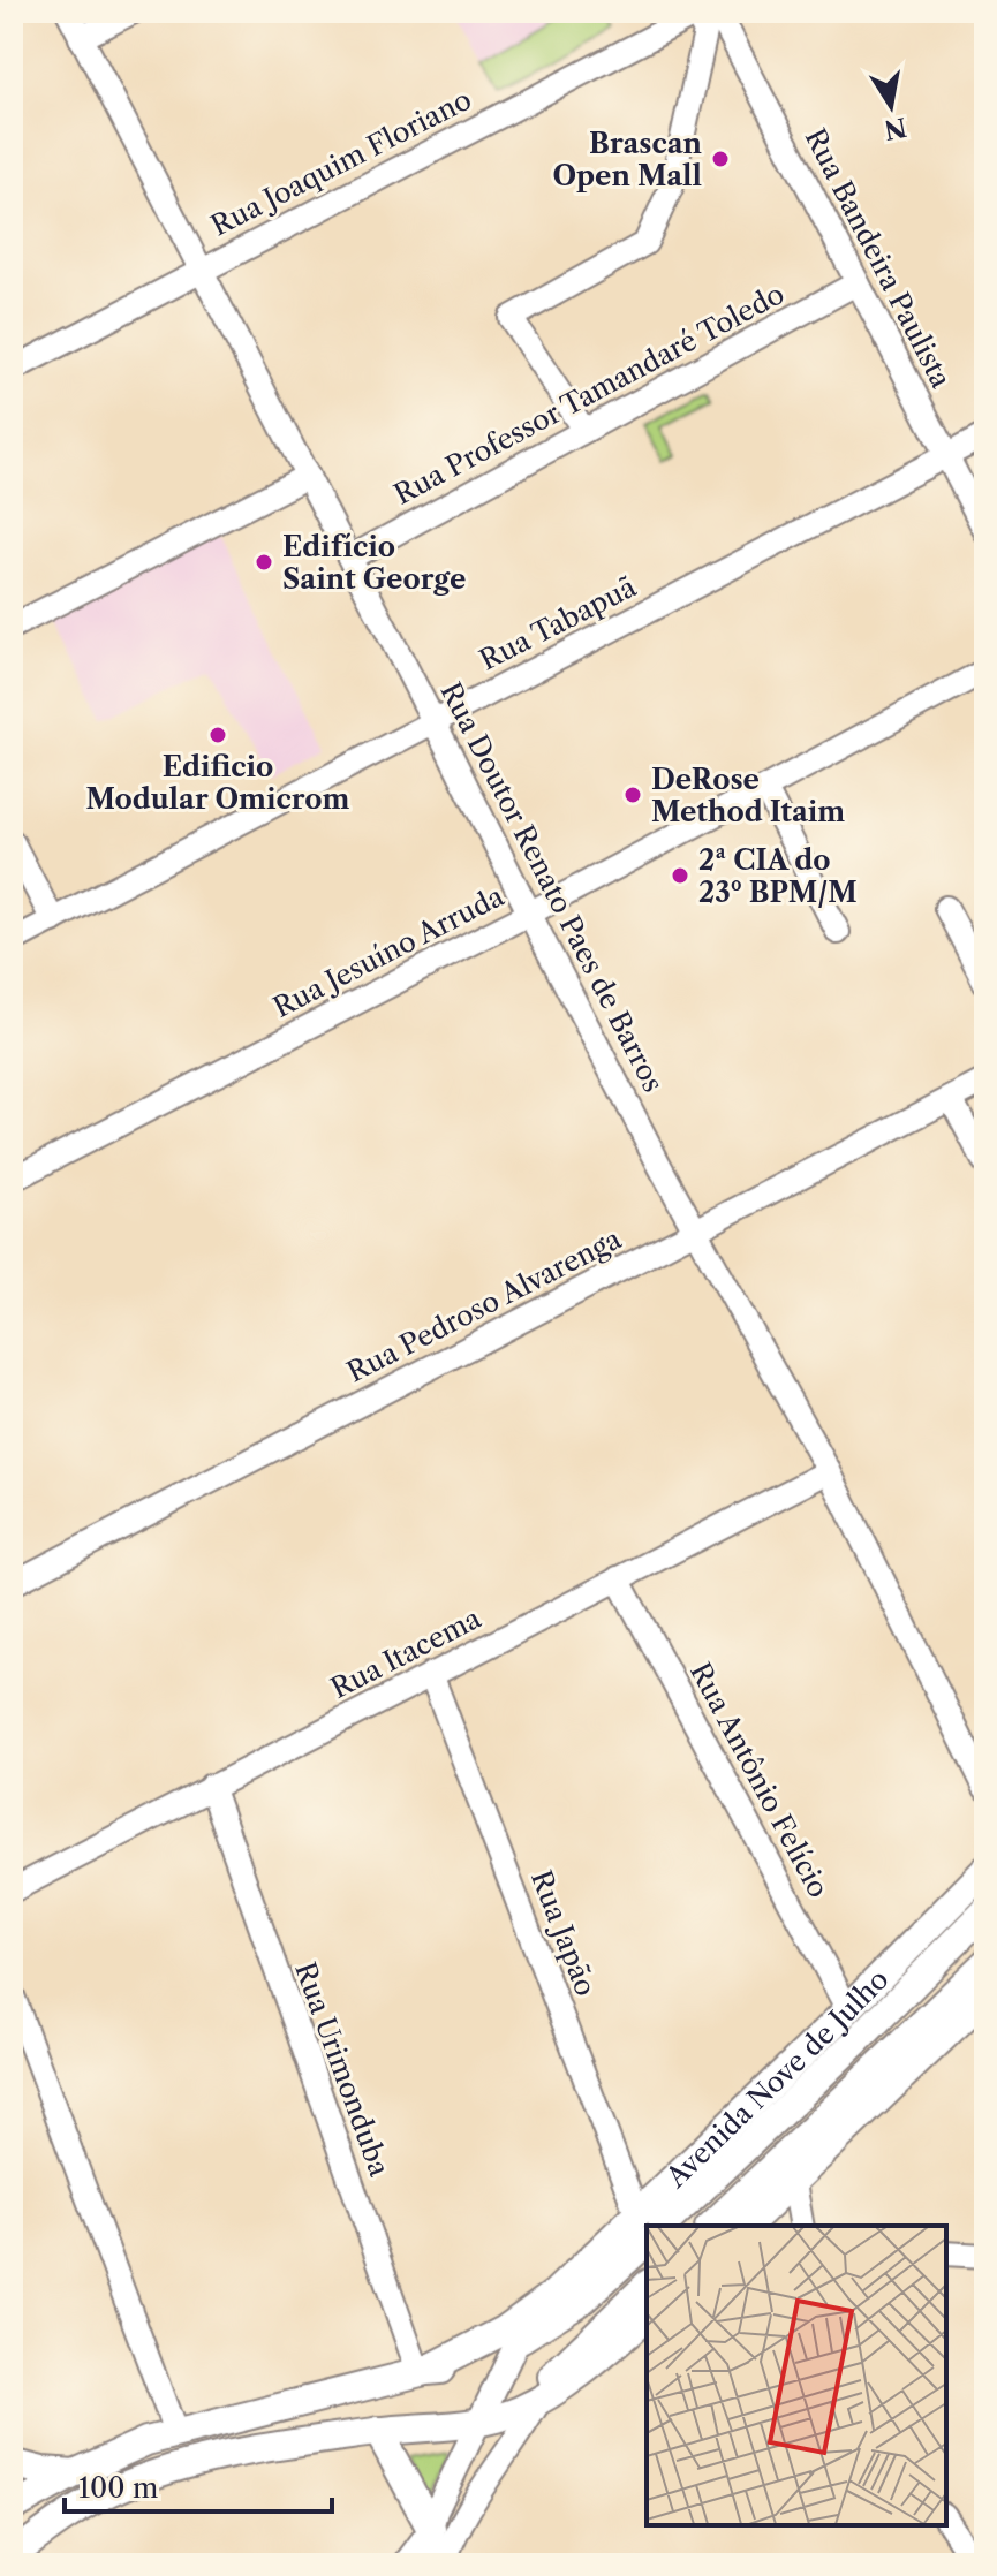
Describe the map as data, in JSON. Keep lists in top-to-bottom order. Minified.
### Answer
{"streets":{"main road":["Avenida Nove de Julho"],"street":["Rua Joaquim Floriano","Rua Bandeira Paulista","Rua Professor Tamandaré Toledo","Rua Tabapuã","Rua Doutor Renato Paes de Barros","Rua Jesuíno Arruda","Rua Pedroso Alvarenga","Rua Itacema","Rua Antônio Felício","Rua Japão","Rua Urimonduba"]},"crossings":[["Rua Joaquim Floriano","Rua Bandeira Paulista"],["Rua Joaquim Floriano","Rua Doutor Renato Paes de Barros"],["Rua Bandeira Paulista","Rua Professor Tamandaré Toledo"],["Rua Bandeira Paulista","Rua Tabapuã"],["Rua Professor Tamandaré Toledo","Rua Doutor Renato Paes de Barros"],["Rua Tabapuã","Rua Doutor Renato Paes de Barros"],["Rua Doutor Renato Paes de Barros","Rua Jesuíno Arruda"],["Rua Doutor Renato Paes de Barros","Rua Pedroso Alvarenga"],["Rua Doutor Renato Paes de Barros","Rua Itacema"],["Rua Itacema","Rua Antônio Felício"],["Rua Itacema","Rua Japão"],["Rua Itacema","Rua Urimonduba"],["Rua Antônio Felício","Avenida Nove de Julho"],["Rua Urimonduba","Avenida Nove de Julho"]],"places":["Brascan Open Mall","Edifício Saint George","Edificio Modular Omicrom","DeRose Method Itaim","2ª CIA do 23º BPM/M"],"scale_bar":"100 m","north":"bottom"}
